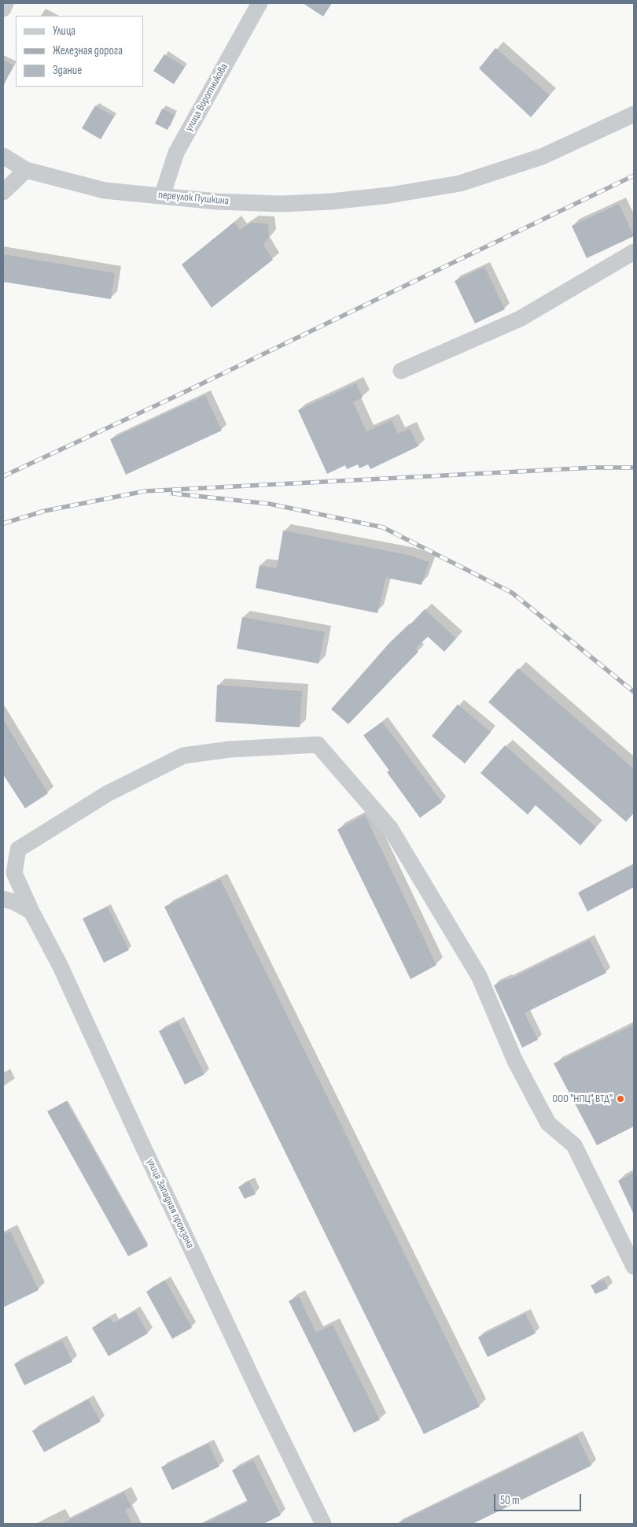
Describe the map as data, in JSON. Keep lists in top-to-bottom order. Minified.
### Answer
{"streets":{"street":["улица Воротникова","переулок Пушкина","улица Западная промзона"]},"crossings":[["улица Воротникова","переулок Пушкина"]],"places":["ООО \"НПЦ\" ВТД\""],"legend":["Улица","Железная дорога","Здание"],"scale_bar":"50 m"}
